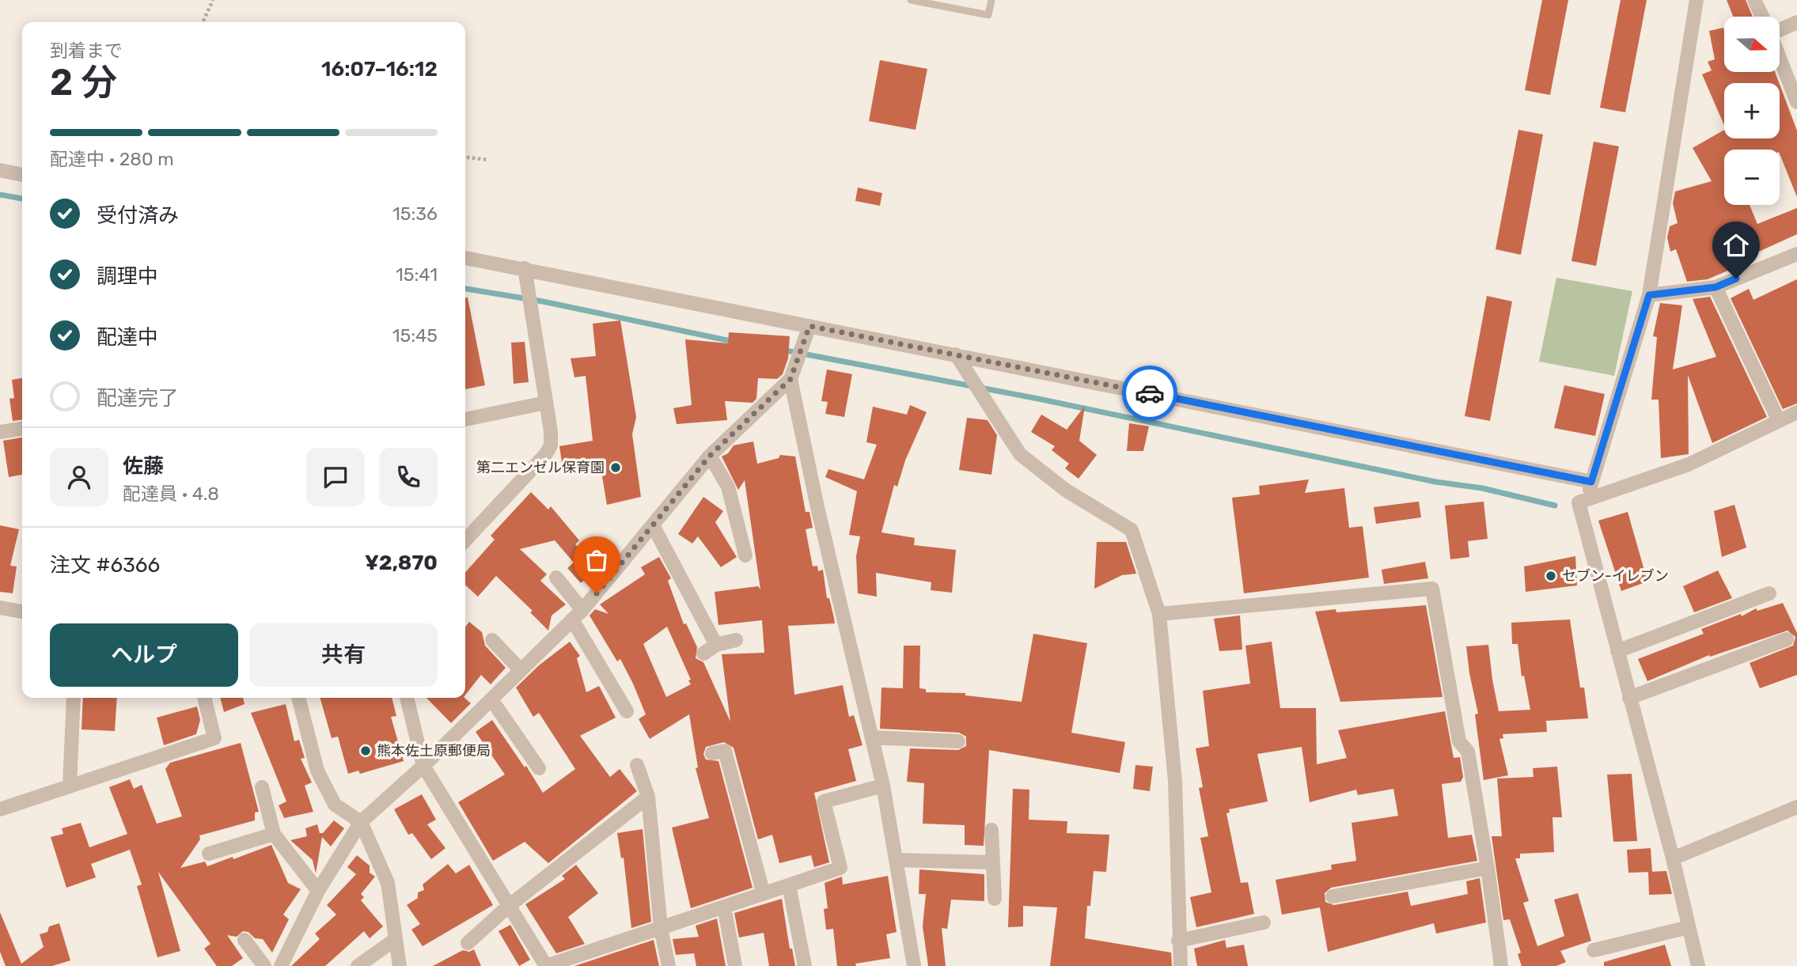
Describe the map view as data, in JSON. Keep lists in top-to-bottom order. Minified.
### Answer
{"places":["第二エンゼル保育園","セブン-イレブン","熊本佐土原郵便局"],"north":"right","page":{"map_buttons":["+","−"],"heading":["2 分","到着まで","16:07–16:12"],"panel":["佐藤","配達員 · 4.8","注文 #6366","¥2,870"],"bar":"配達中 · 280 m","list":[["受付済み","15:36"],["調理中","15:41"],["配達中","15:45"],"配達完了"],"buttons":["ヘルプ","共有"]}}
